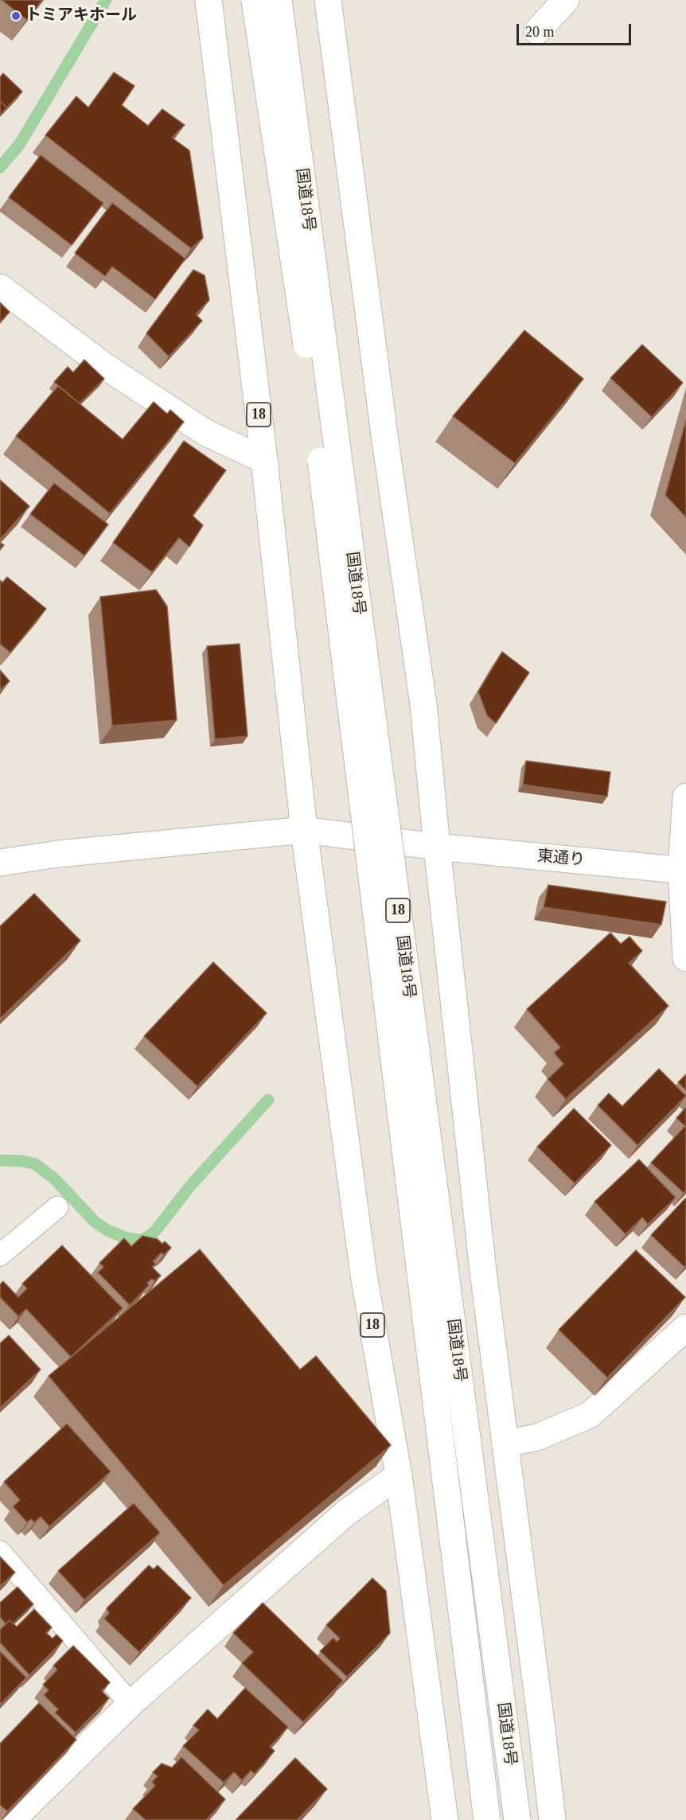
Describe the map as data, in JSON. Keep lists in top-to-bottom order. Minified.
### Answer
{"streets":{"main road":["国道18号","18","東通り"]},"crossings":[["18","東通り"]],"places":["トミアキホール"],"scale_bar":"20 m"}
